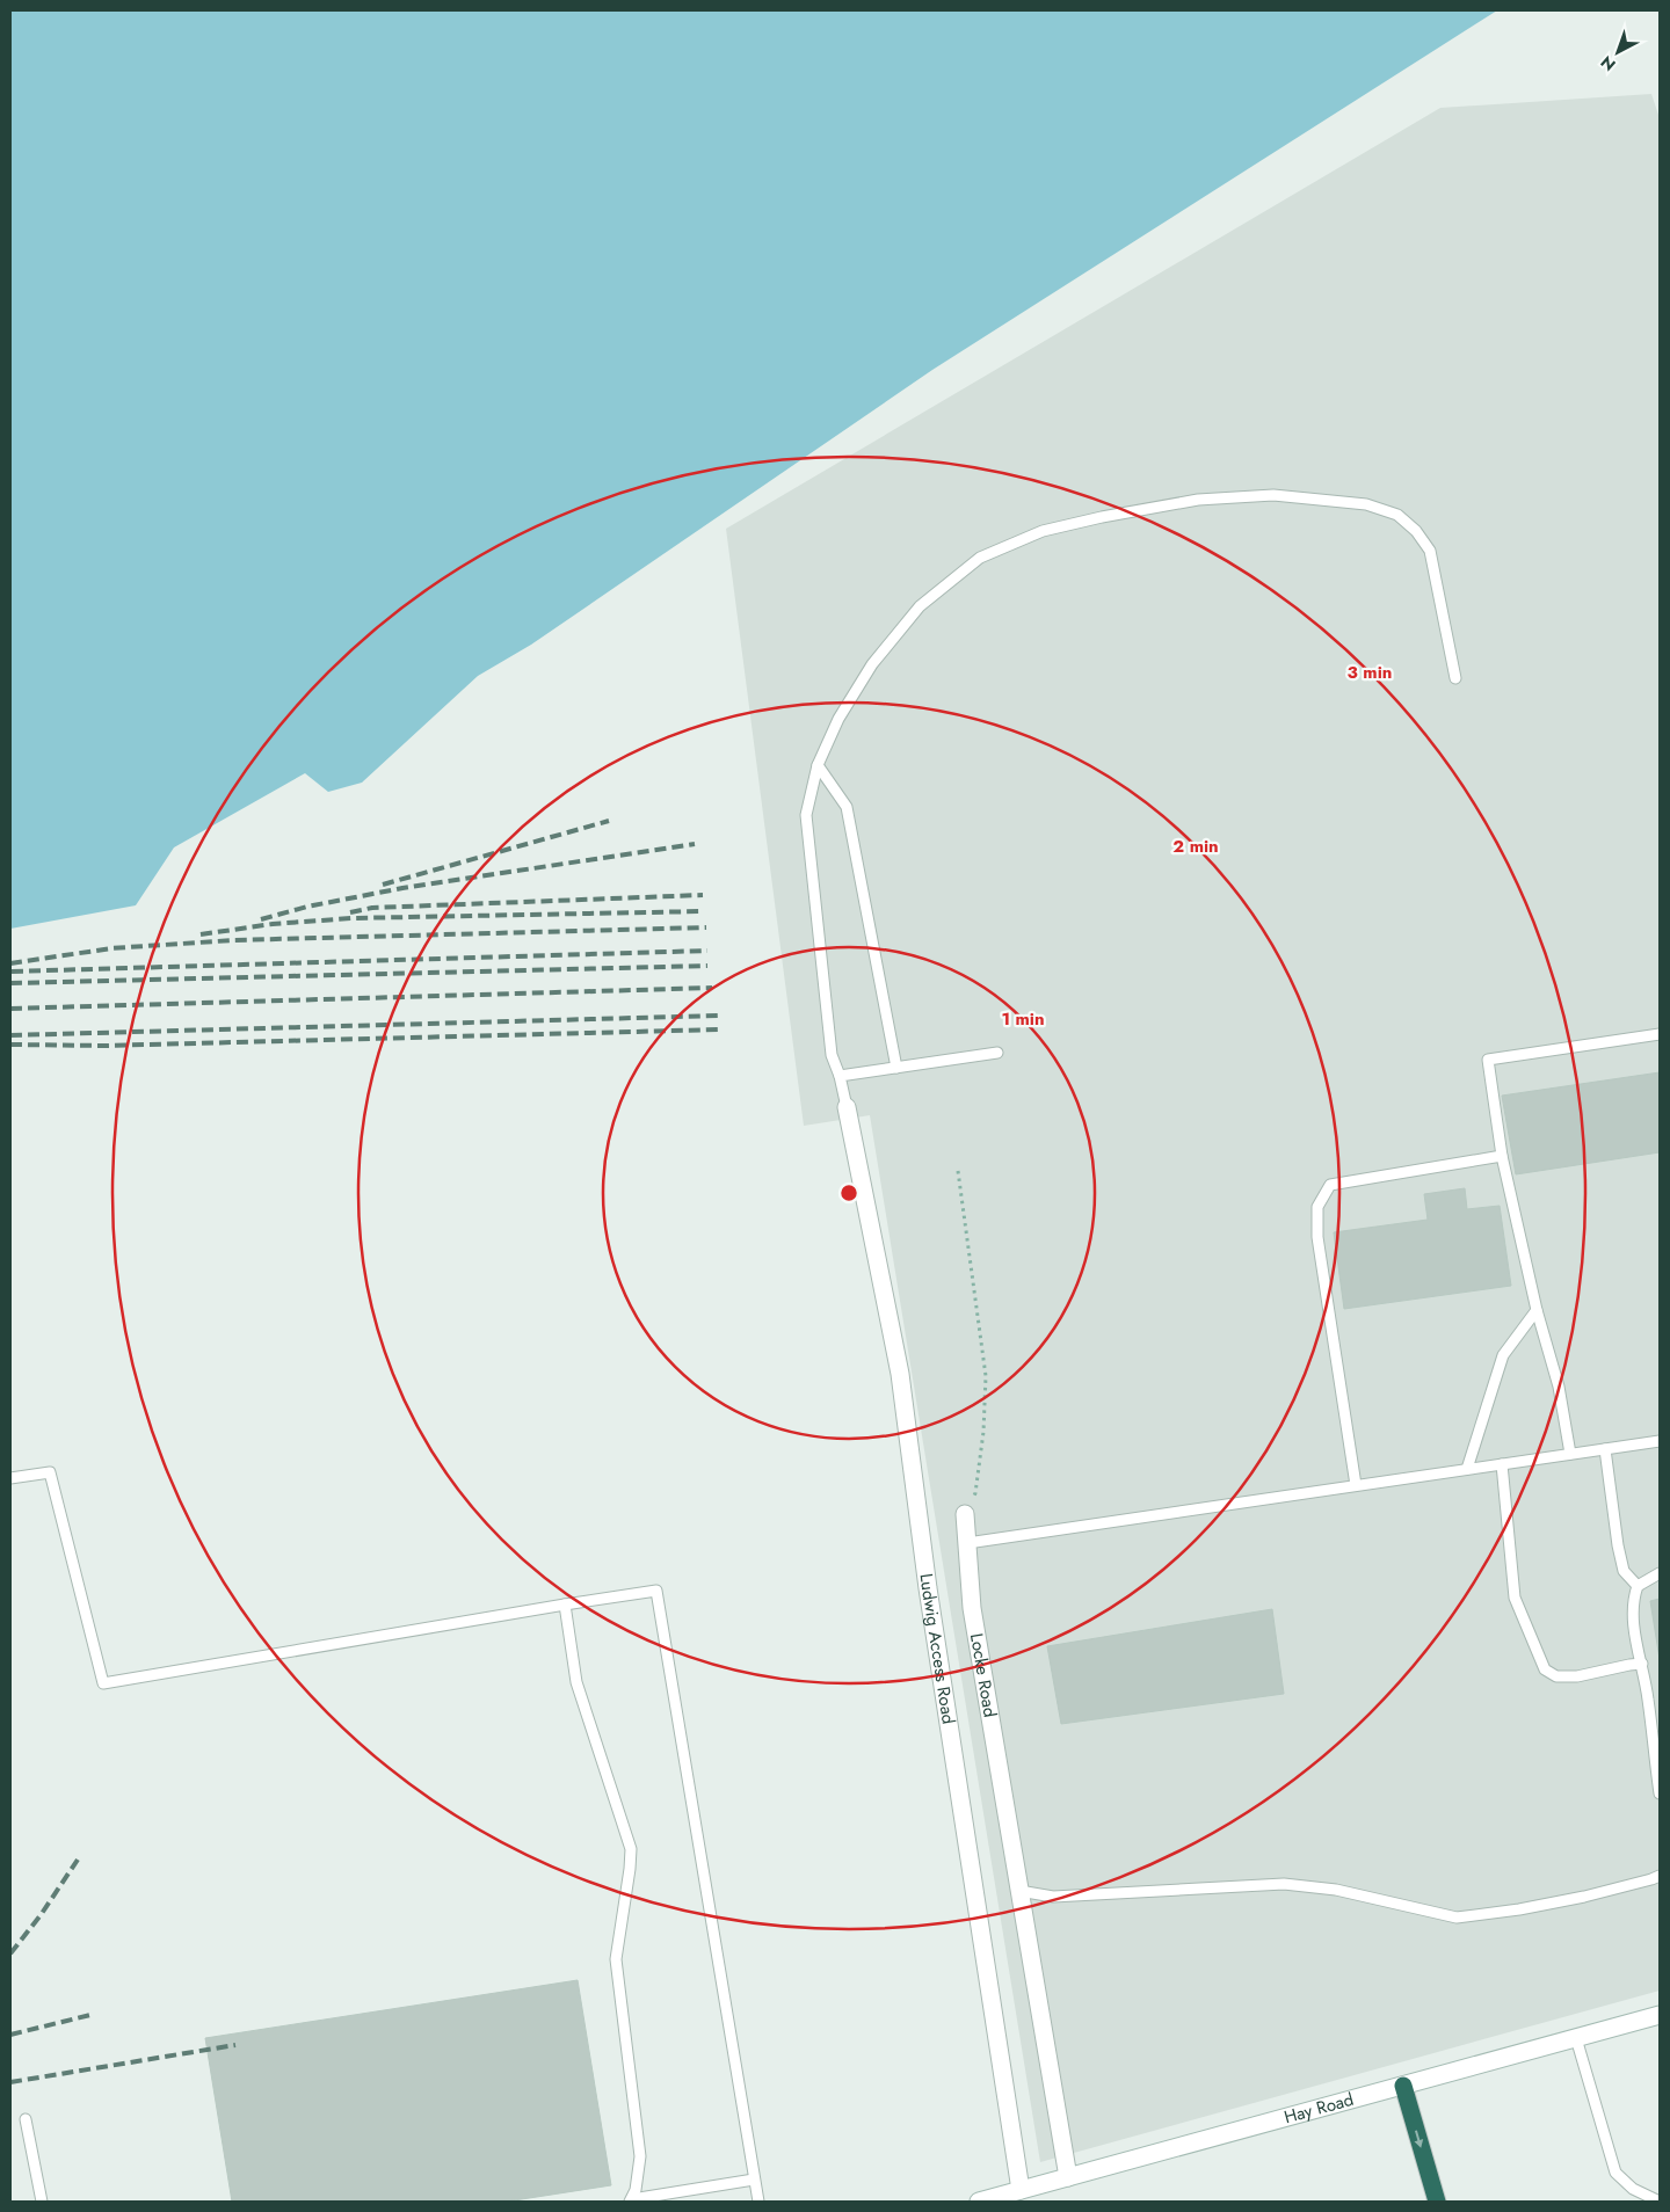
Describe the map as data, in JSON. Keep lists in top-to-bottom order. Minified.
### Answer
{"streets":{"street":["Ludwig Access Road","Locke Road","Hay Road"]},"crossings":[["Ludwig Access Road","Hay Road"],["Locke Road","Hay Road"]],"north":"bottom left","rings":["3 min","2 min","1 min"]}
